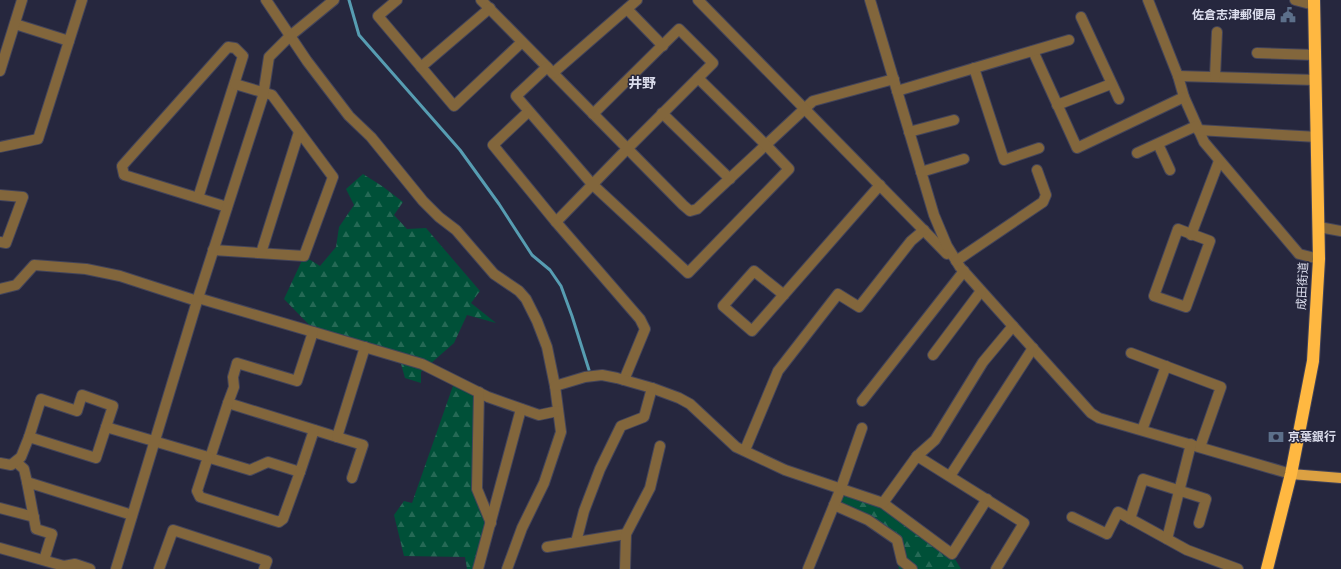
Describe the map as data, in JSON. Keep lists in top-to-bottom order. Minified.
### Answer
{"streets":{"highway":["成田街道"]},"districts":["井野"],"places":{"public building":["佐倉志津郵便局"],"bank":["京葉銀行"]}}
